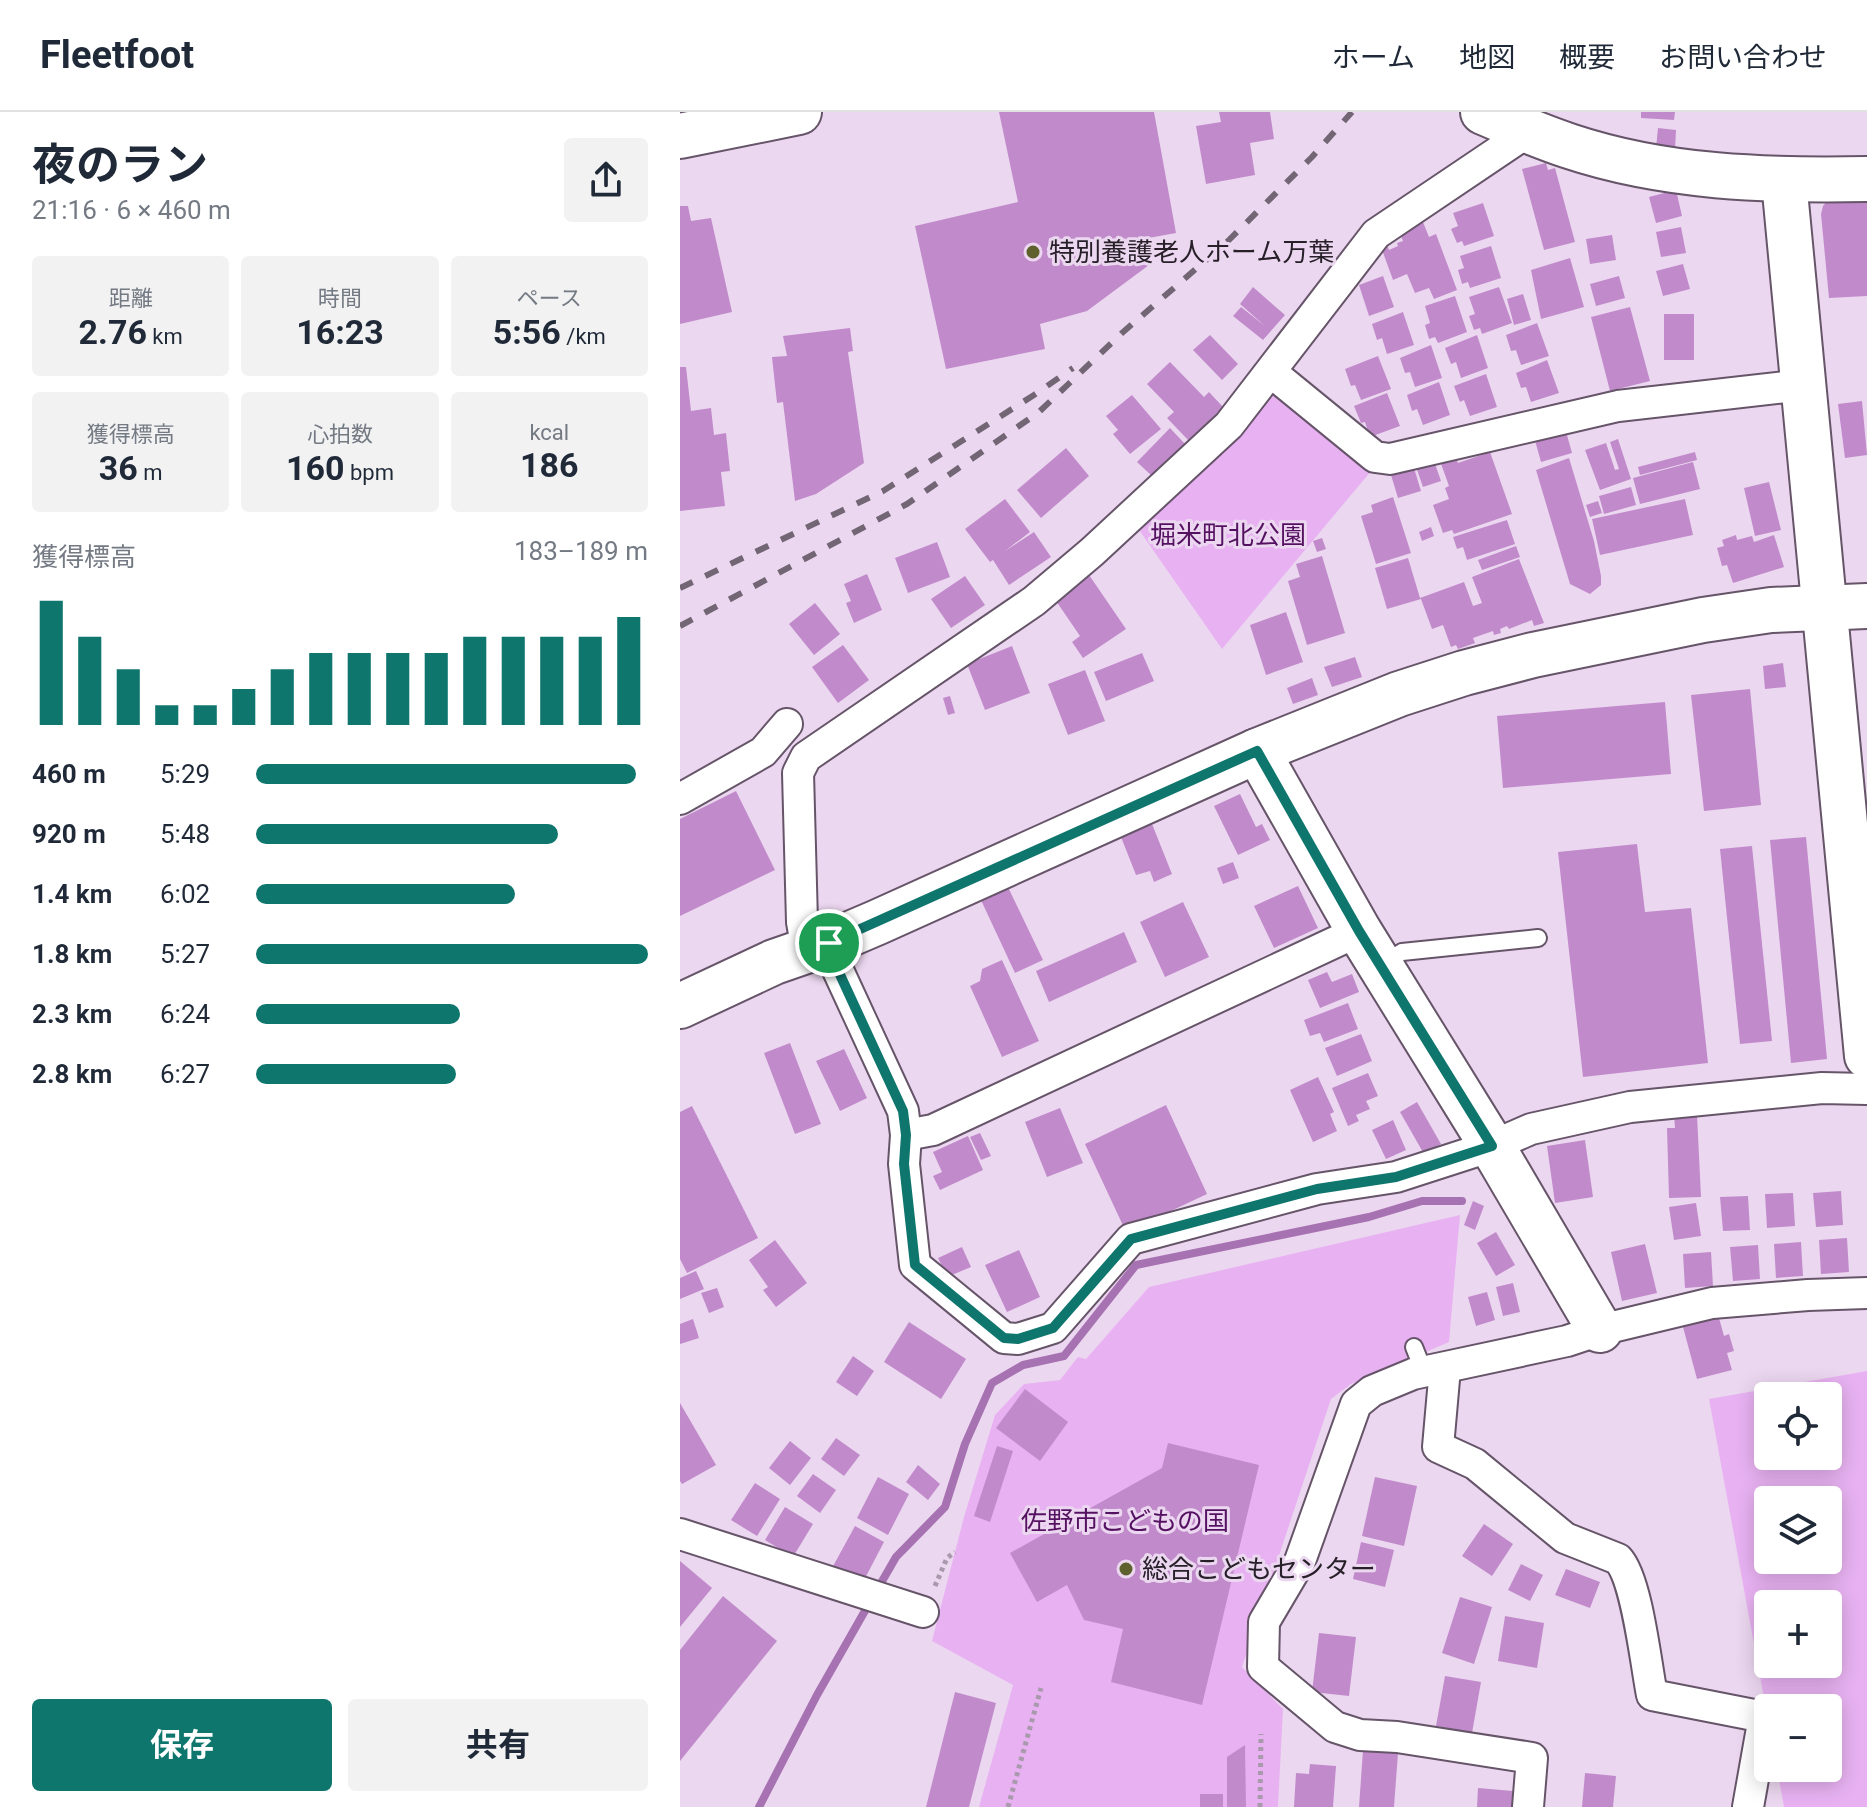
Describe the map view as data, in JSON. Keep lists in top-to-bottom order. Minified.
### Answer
{"parks":["堀米町北公園","佐野市こどもの国"],"places":["特別養護老人ホーム万葉","総合こどもセンター"],"page":{"header":"Fleetfoot","nav":["ホーム","地図","概要","お問い合わせ"],"heading":["夜のラン","21:16 · 6 × 460 m"],"stats":[["距離","2.76 km"],["時間","16:23"],["ペース","5:56 /km"],["獲得標高","36 m"],["心拍数","160 bpm"],["kcal","186"]],"chart":["獲得標高","183–189 m"],"list":[{"name":"460 m","note":"5:29"},{"name":"920 m","note":"5:48"},{"name":"1.4 km","note":"6:02"},{"name":"1.8 km","note":"5:27"},{"name":"2.3 km","note":"6:24"},{"name":"2.8 km","note":"6:27"}],"map_buttons":["+","−"],"buttons":["保存","共有"]}}
